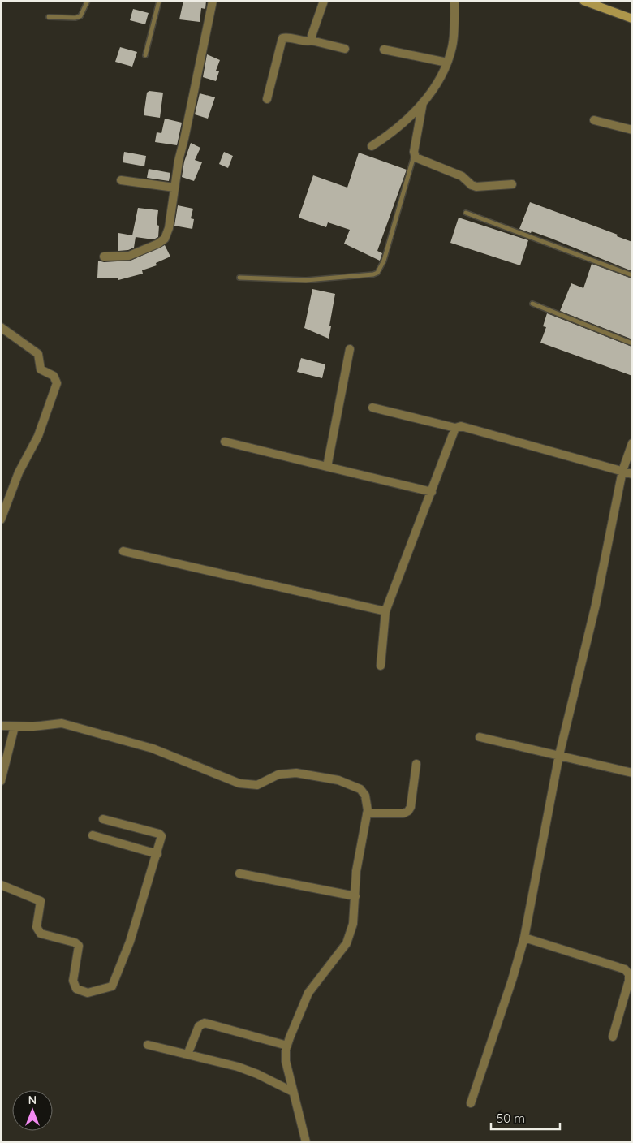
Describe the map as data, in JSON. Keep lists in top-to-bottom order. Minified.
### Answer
{"scale_bar":"50 m","north":"top"}
